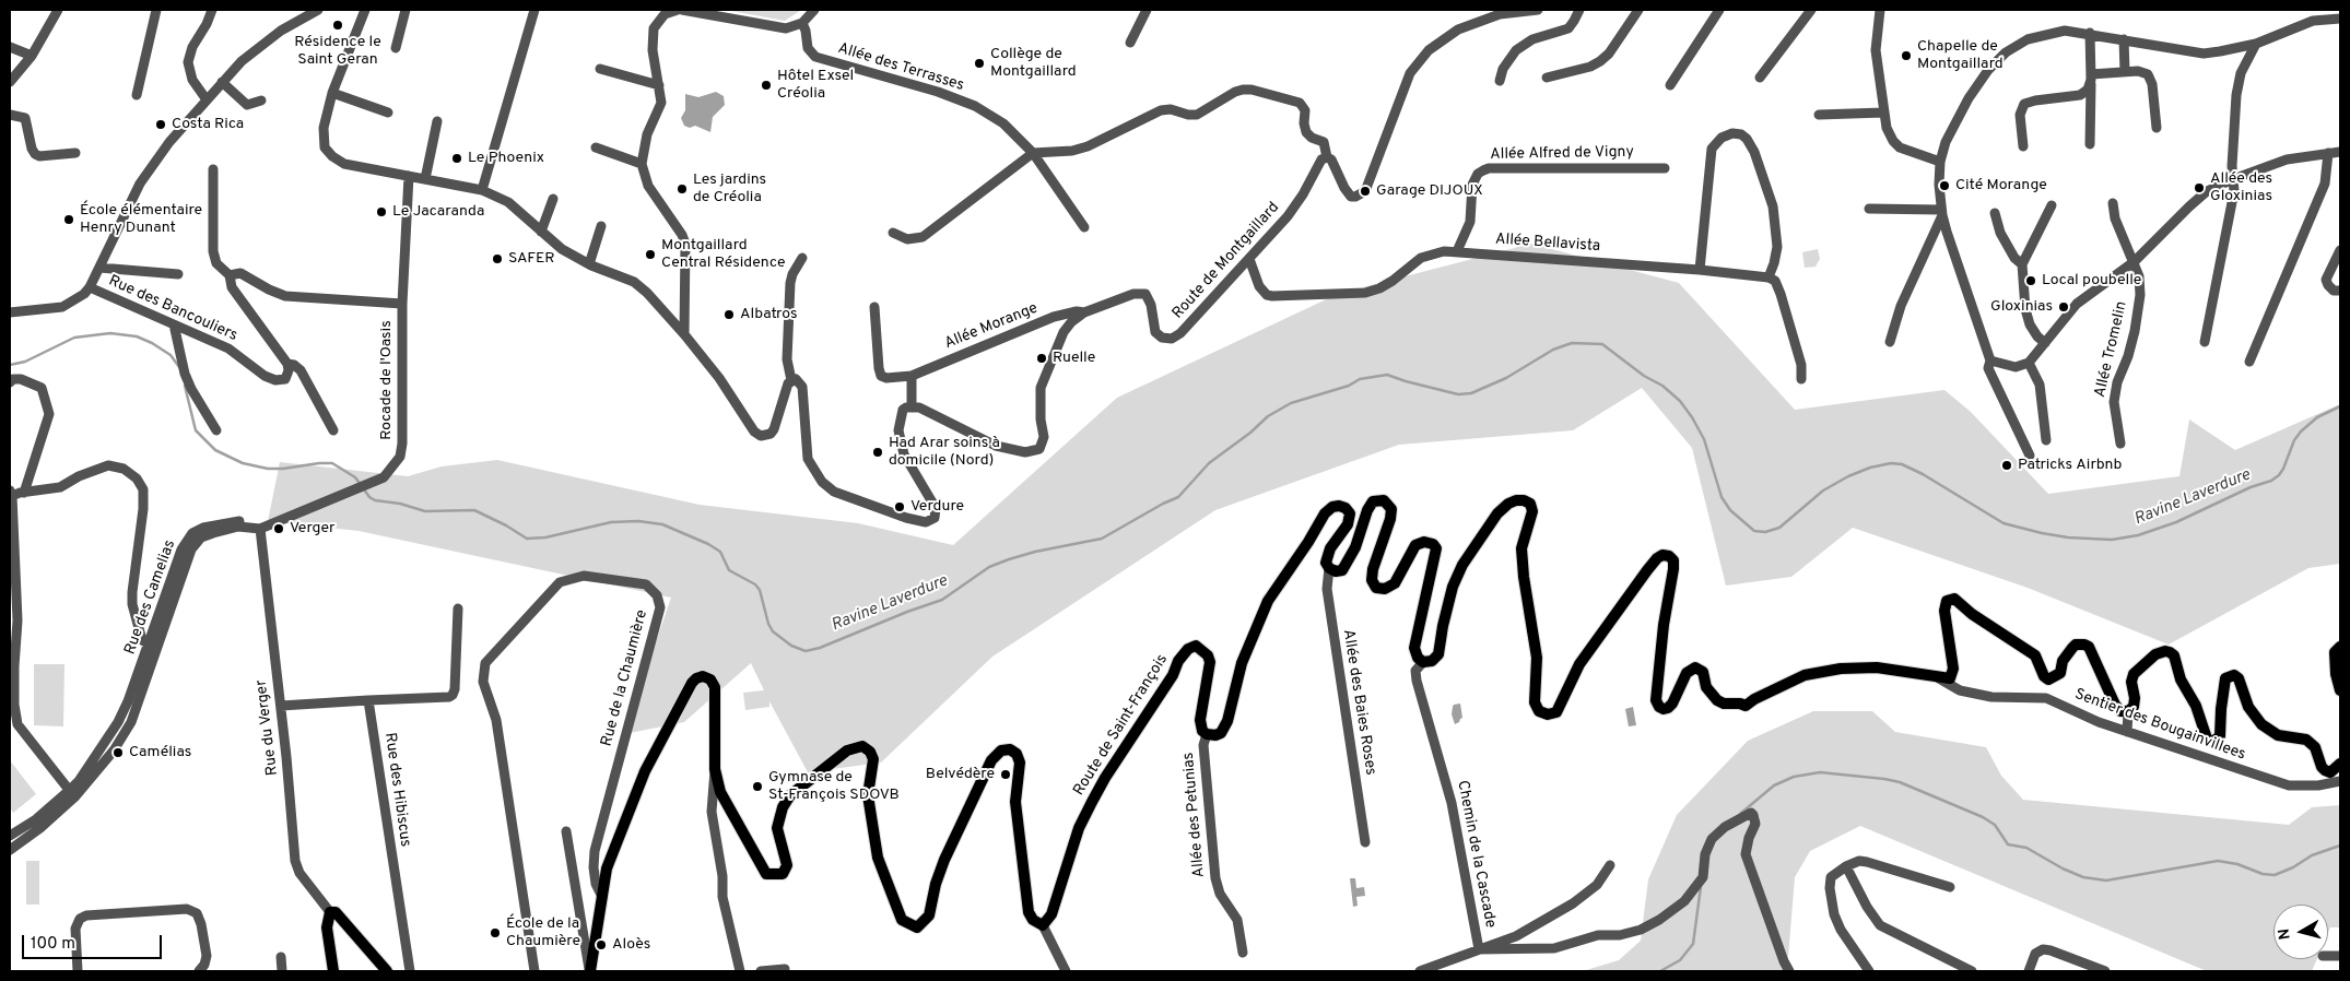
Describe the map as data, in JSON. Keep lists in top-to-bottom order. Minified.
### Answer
{"streets":{"main road":["Route de Saint-François"],"street":["Allée des Terrasses","Allée Alfred de Vigny","Allée Bellavista","Route de Montgaillard","Rue des Bancouliers","Allée Morange","Allée Tromelin","Rocade de l'Oasis","Rue des Camelias","Rue de la Chaumière","Allée des Baies Roses","Sentier des Bougainvillees","Rue du Verger","Rue des Hibiscus","Allée des Petunias","Chemin de la Cascade"]},"crossings":[["Allée Alfred de Vigny","Allée Bellavista"],["Allée Bellavista","Route de Montgaillard"],["Route de Montgaillard","Allée Morange"],["Rocade de l'Oasis","Rue des Camelias"],["Rocade de l'Oasis","Rue du Verger"],["Rue des Camelias","Rue du Verger"],["Route de Saint-François","Allée des Petunias"]],"water":["Ravine Laverdure"],"places":["Résidence le Saint Geran","Chapelle de Montgaillard","Collège de Montgaillard","Hôtel Exsel Créolia","Costa Rica","Le Phoenix","Cité Morange","Allée des Gloxinias","Les jardins de Créolia","Garage DIJOUX","Le Jacaranda","École élémentaire Henry Dunant","Montgaillard Central Résidence","SAFER","Local poubelle","Gloxinias","Albatros","Ruelle","Had Arar soins à domicile (Nord)","Patricks Airbnb","Verdure","Verger","Camélias","Belvédère","Gymnase de St-François SDOVB","École de la Chaumière","Aloès"],"scale_bar":"100 m","north":"left"}
